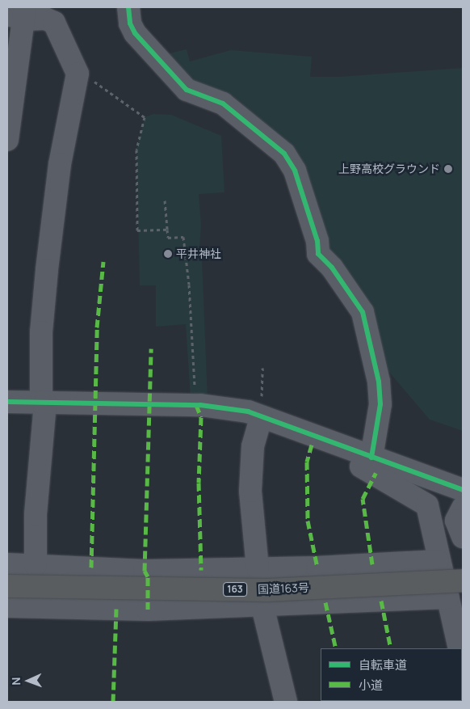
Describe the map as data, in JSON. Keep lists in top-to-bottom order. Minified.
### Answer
{"streets":{"highway":["国道163号","163"]},"places":["上野高校グラウンド","平井神社"],"legend":["自転車道","小道"],"north":"left"}
